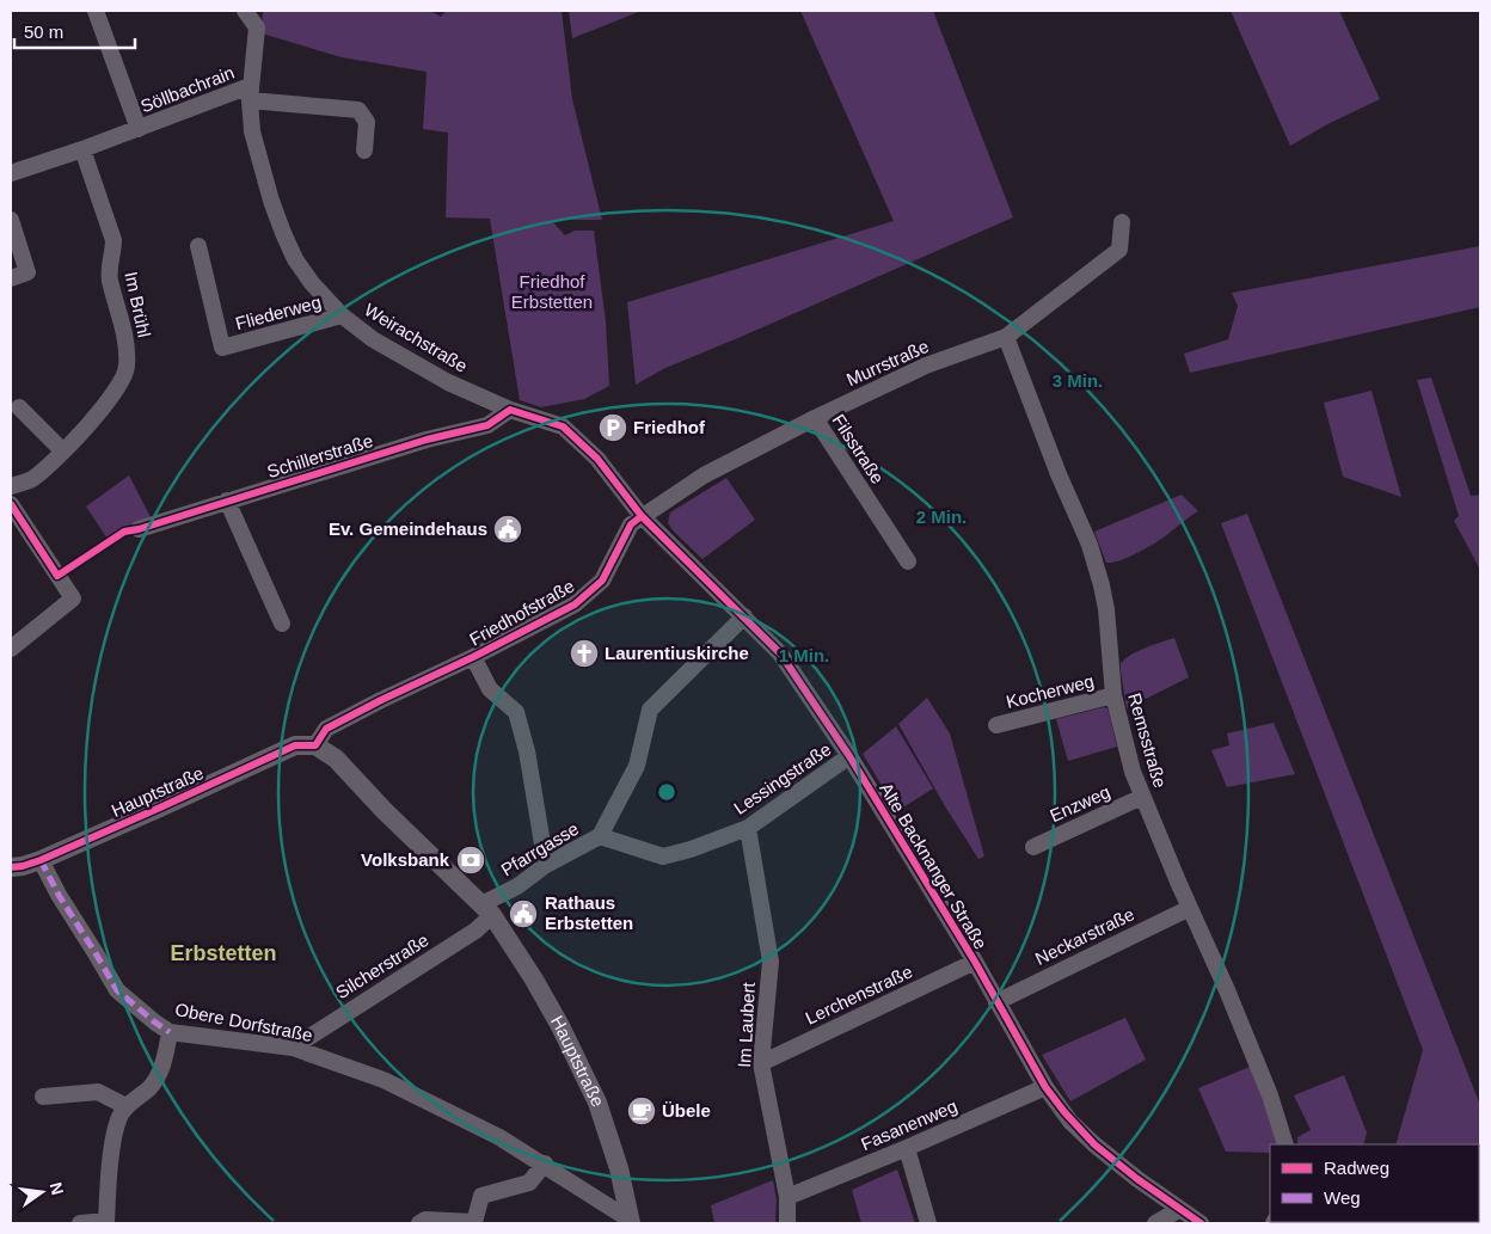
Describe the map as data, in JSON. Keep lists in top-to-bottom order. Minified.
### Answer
{"streets":{"street":["Söllbachrain","Im Brühl","Fliederweg","Weirachstraße","Murrstraße","Filsstraße","Schillerstraße","Friedhofstraße","Kocherweg","Remsstraße","Lessingstraße","Hauptstraße","Enzweg","Pfarrgasse","Alte Backnanger Straße","Neckarstraße","Silcherstraße","Lerchenstraße","Obere Dorfstraße","Im Laubert","Fasanenweg"]},"crossings":[["Söllbachrain","Im Brühl"],["Söllbachrain","Weirachstraße"],["Fliederweg","Weirachstraße"],["Weirachstraße","Murrstraße"],["Weirachstraße","Schillerstraße"],["Weirachstraße","Friedhofstraße"],["Weirachstraße","Alte Backnanger Straße"],["Murrstraße","Filsstraße"],["Murrstraße","Friedhofstraße"],["Murrstraße","Remsstraße"],["Murrstraße","Alte Backnanger Straße"],["Friedhofstraße","Hauptstraße"],["Friedhofstraße","Alte Backnanger Straße"],["Kocherweg","Remsstraße"],["Remsstraße","Enzweg"],["Remsstraße","Neckarstraße"],["Lessingstraße","Pfarrgasse"],["Lessingstraße","Alte Backnanger Straße"],["Lessingstraße","Im Laubert"],["Hauptstraße","Pfarrgasse"],["Hauptstraße","Silcherstraße"],["Hauptstraße","Obere Dorfstraße"],["Pfarrgasse","Alte Backnanger Straße"],["Pfarrgasse","Silcherstraße"],["Alte Backnanger Straße","Neckarstraße"],["Alte Backnanger Straße","Lerchenstraße"],["Alte Backnanger Straße","Fasanenweg"],["Silcherstraße","Obere Dorfstraße"],["Lerchenstraße","Im Laubert"],["Im Laubert","Fasanenweg"]],"districts":["Erbstetten"],"parks":["Friedhof Erbstetten"],"places":{"parking":["Friedhof"],"public building":["Ev. Gemeindehaus","Rathaus Erbstetten"],"church":["Laurentiuskirche"],"bank":["Volksbank"],"cafe":["Übele"]},"legend":["Radweg","Weg"],"scale_bar":"50 m","north":"right","rings":["3 Min.","2 Min.","1 Min."]}
